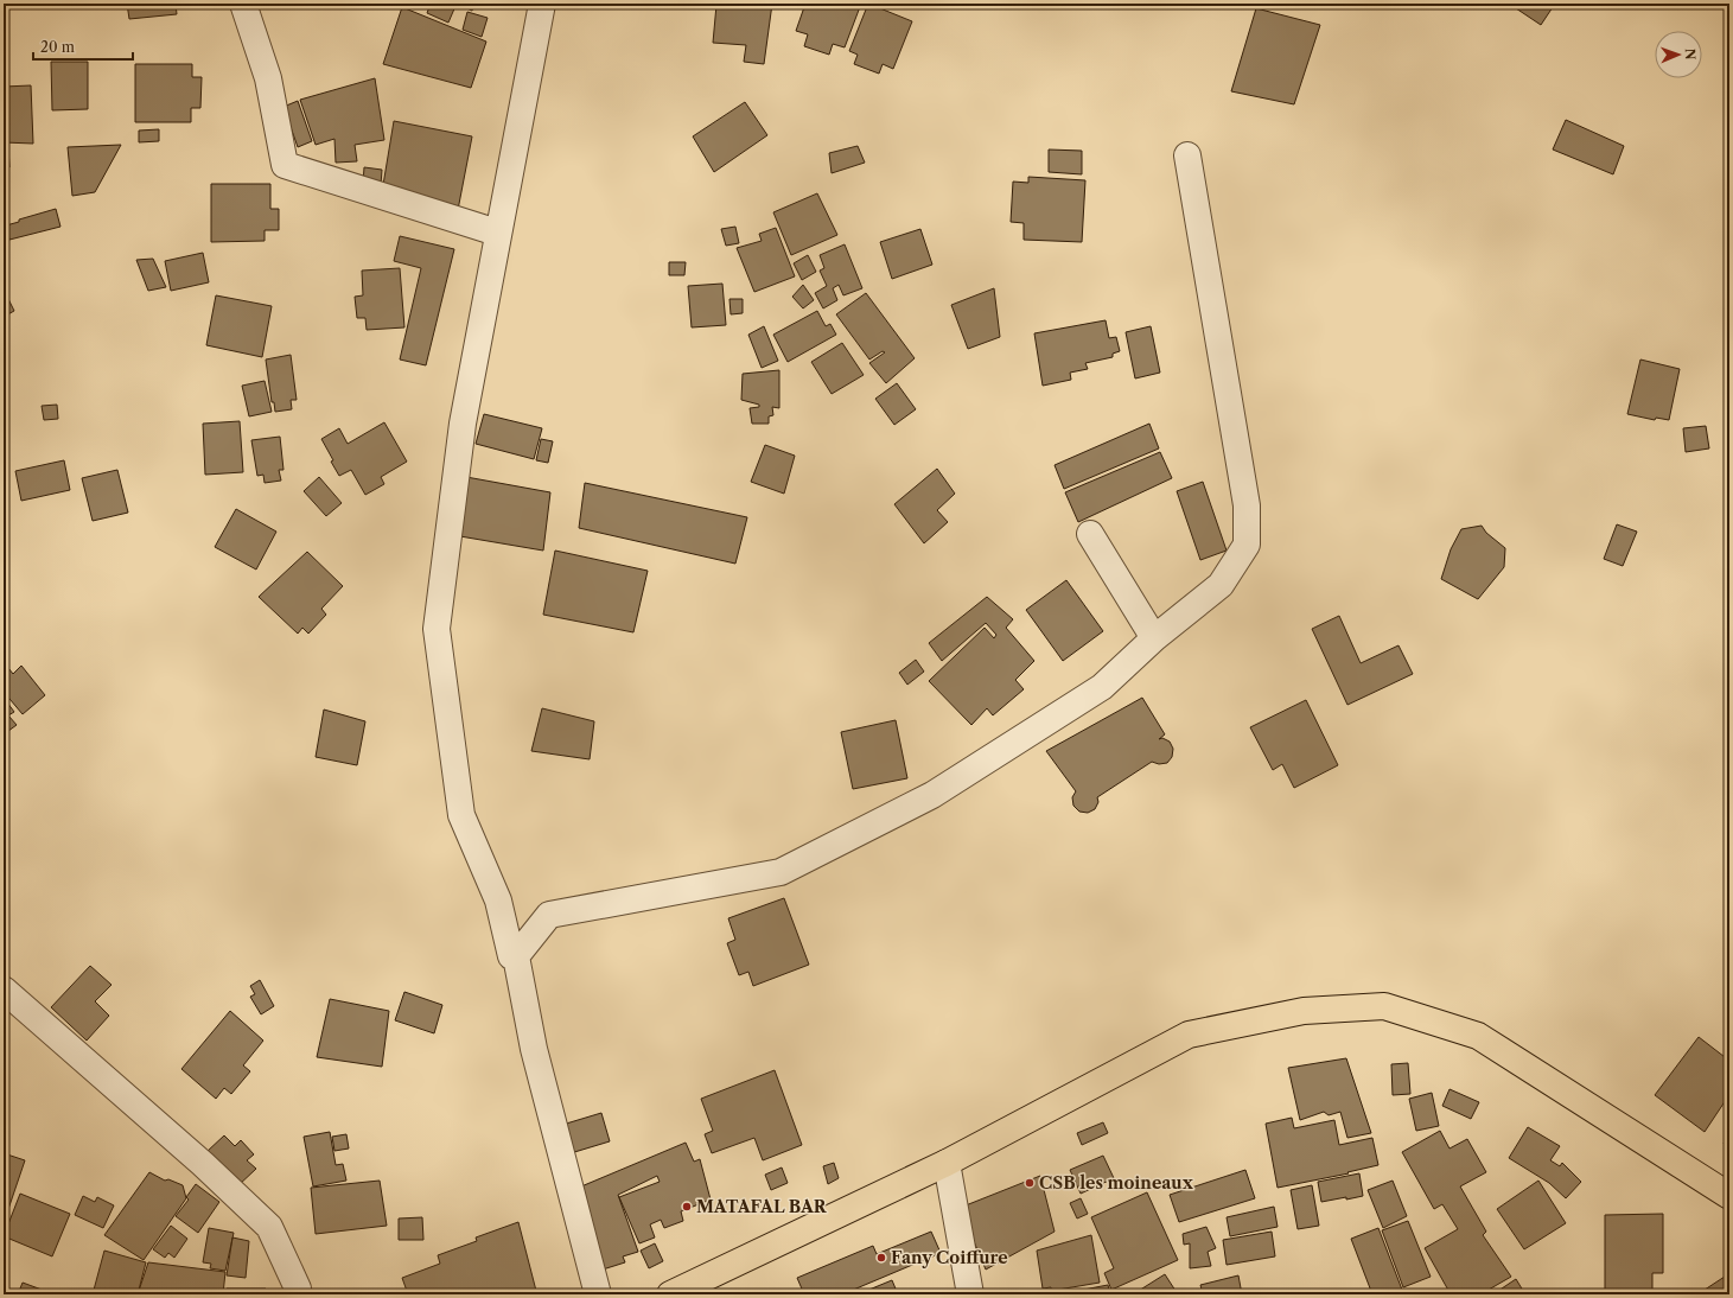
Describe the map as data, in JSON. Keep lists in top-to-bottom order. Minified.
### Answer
{"places":["CSB les moineaux","MATAFAL BAR","Fany Coiffure"],"scale_bar":"20 m","north":"right"}
